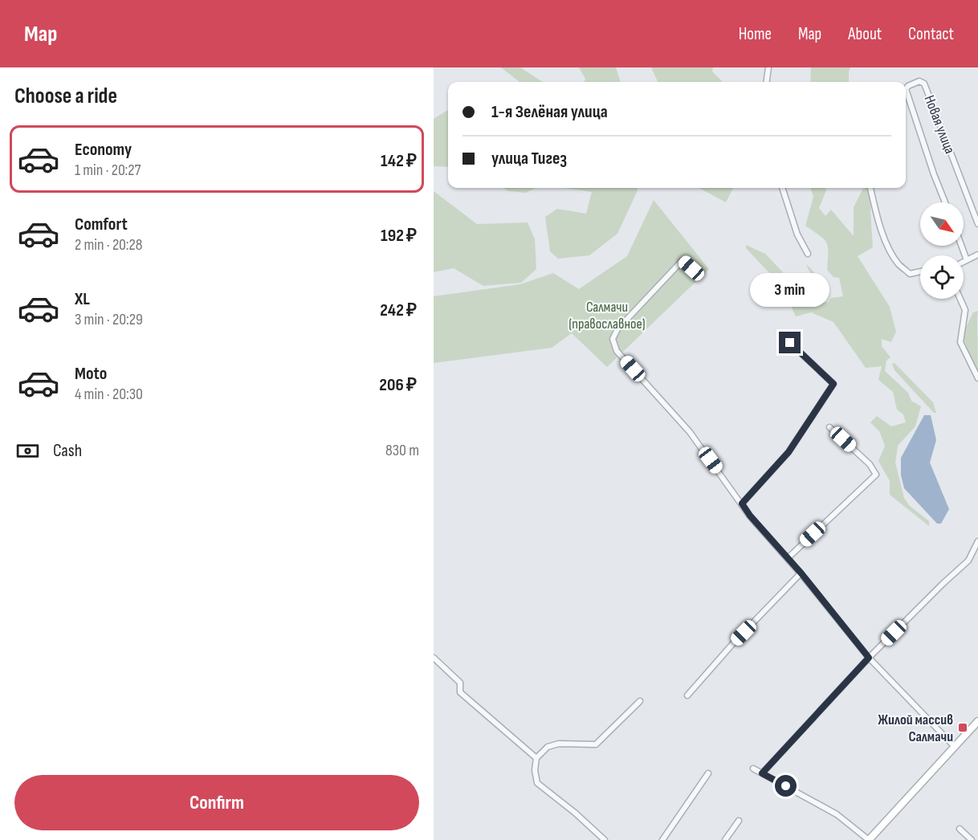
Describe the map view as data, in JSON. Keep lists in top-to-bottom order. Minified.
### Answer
{"streets":{"street":["Новая улица"]},"parks":["Салмачи (православное)"],"places":{"transit":["Жилой массив Салмачи"]},"north":"bottom right","page":{"header":"Map","nav":["Home","Map","About","Contact"],"heading":"Choose a ride","banner":["1-я Зелёная улица","улица Тигез"],"list":[{"name":"Economy","note":"1 min · 20:27","value":"142 ₽"},{"name":"Comfort","note":"2 min · 20:28","value":"192 ₽"},{"name":"XL","note":"3 min · 20:29","value":"242 ₽"},{"name":"Moto","note":"4 min · 20:30","value":"206 ₽"}],"bubble":"3 min","pay":["Cash","830 m"],"buttons":"Confirm"}}
